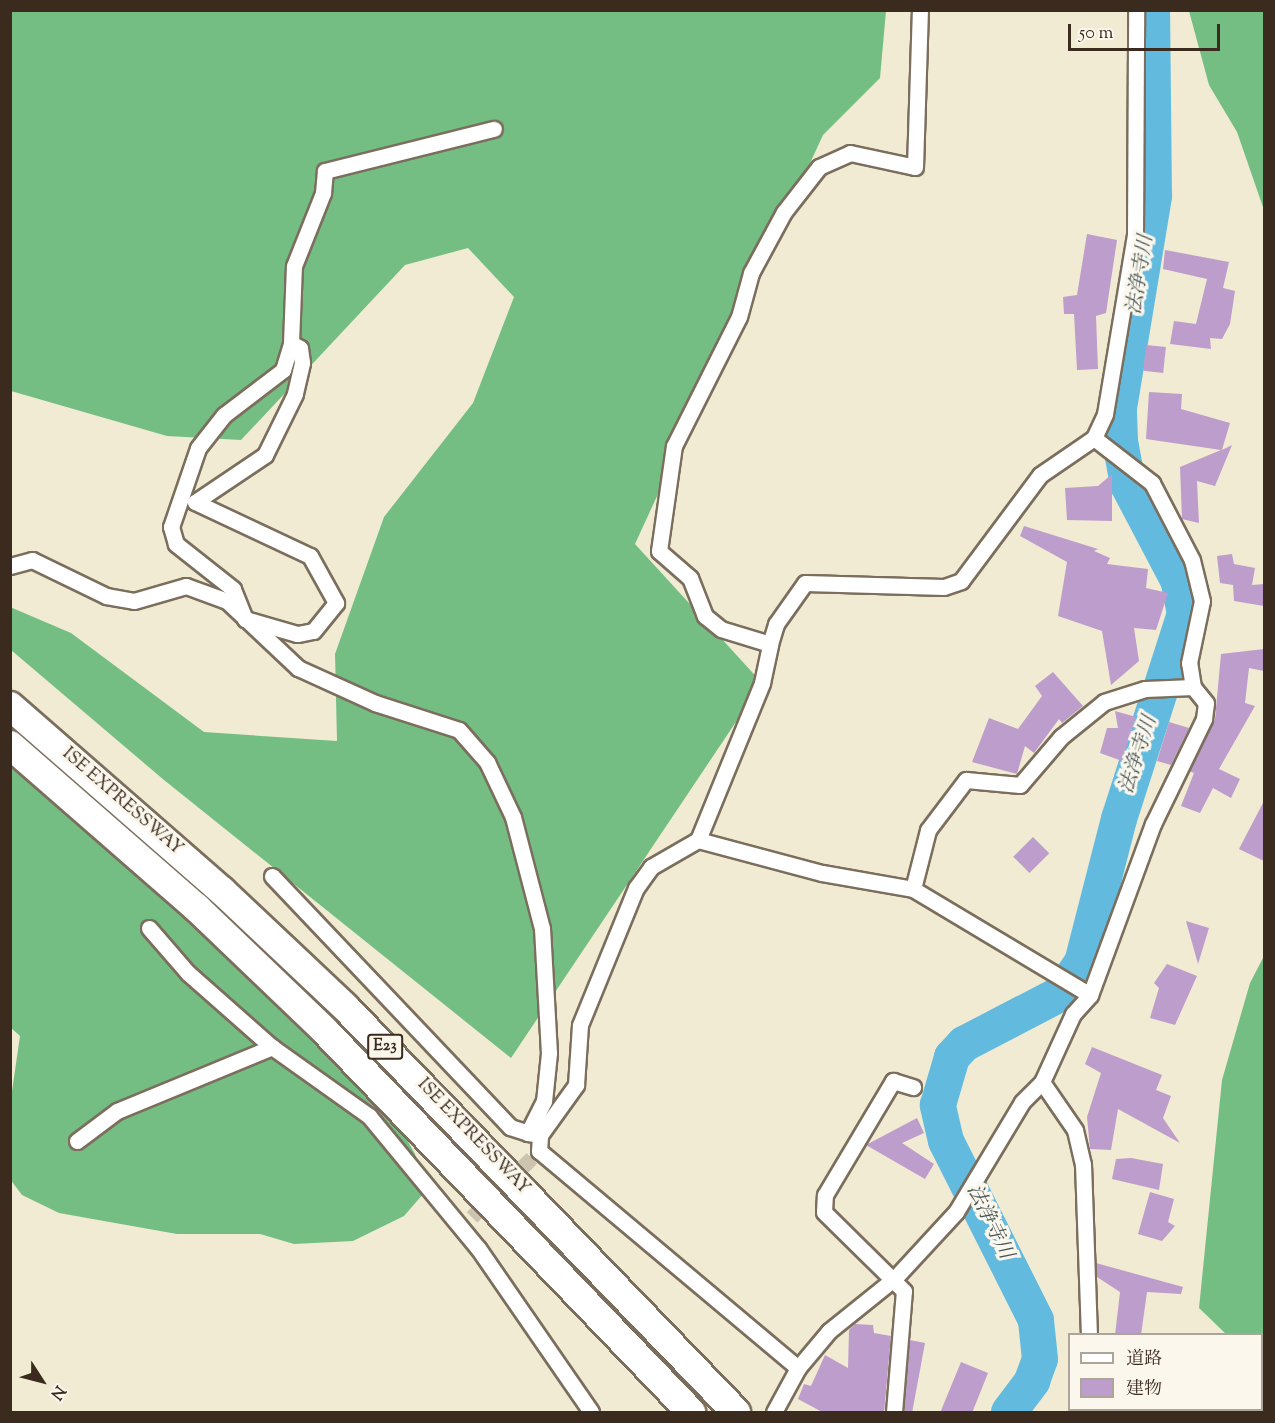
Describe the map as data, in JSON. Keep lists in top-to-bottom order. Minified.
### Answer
{"streets":{"highway":["ISE EXPRESSWAY","E23"]},"water":["法浄寺川"],"legend":["道路","建物"],"scale_bar":"50 m","north":"bottom right"}
